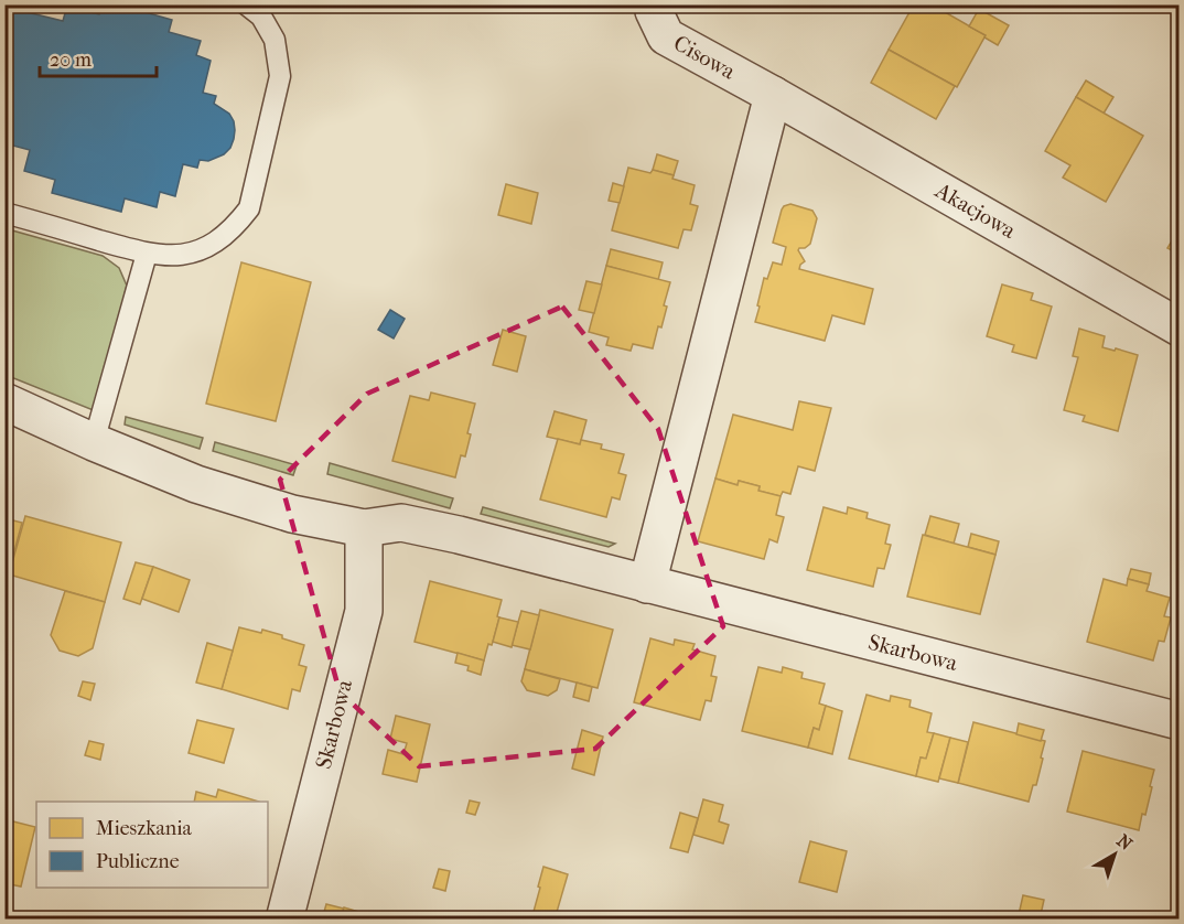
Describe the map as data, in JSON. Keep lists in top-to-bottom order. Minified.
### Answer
{"streets":{"street":["Cisowa","Akacjowa","Skarbowa"]},"crossings":[["Cisowa","Akacjowa"]],"legend":["Mieszkania","Publiczne"],"scale_bar":"20 m","north":"top right"}
